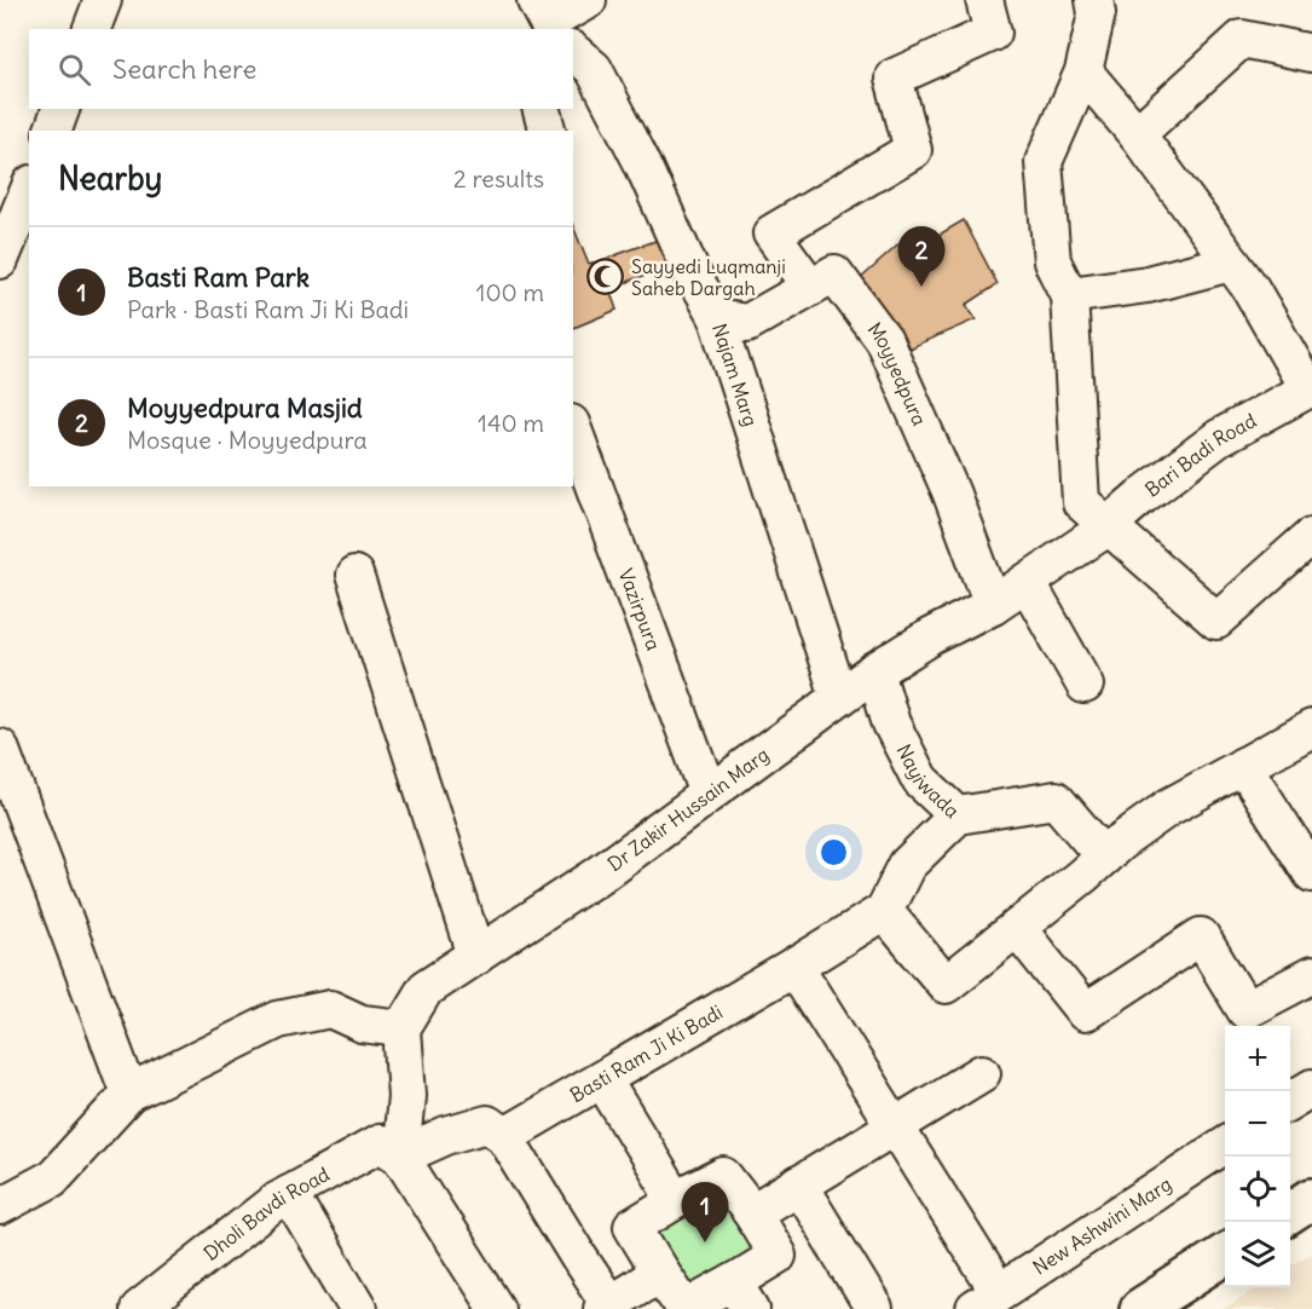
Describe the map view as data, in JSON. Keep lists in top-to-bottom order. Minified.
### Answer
{"streets":{"street":["Najam Marg","Moyyedpura","Bari Badi Road","Vazirpura","Nayiwada","Dr Zakir Hussain Marg","Basti Ram Ji Ki Badi","Dholi Bavdi Road","New Ashwini Marg"]},"crossings":[["Najam Marg","Moyyedpura"],["Najam Marg","Dr Zakir Hussain Marg"],["Moyyedpura","Dr Zakir Hussain Marg"],["Bari Badi Road","Dr Zakir Hussain Marg"],["Vazirpura","Dr Zakir Hussain Marg"],["Nayiwada","Dr Zakir Hussain Marg"],["Nayiwada","Basti Ram Ji Ki Badi"]],"places":{"mosque":["Sayyedi Luqmanji Saheb Dargah"]},"page":{"search":"Search here","heading":["Nearby","2 results"],"list":[{"mark":"1","name":"Basti Ram Park","note":"Park · Basti Ram Ji Ki Badi","value":"100 m"},{"mark":"2","name":"Moyyedpura Masjid","note":"Mosque · Moyyedpura","value":"140 m"}],"pins":["2","1"],"map_buttons":["+","−"]}}
